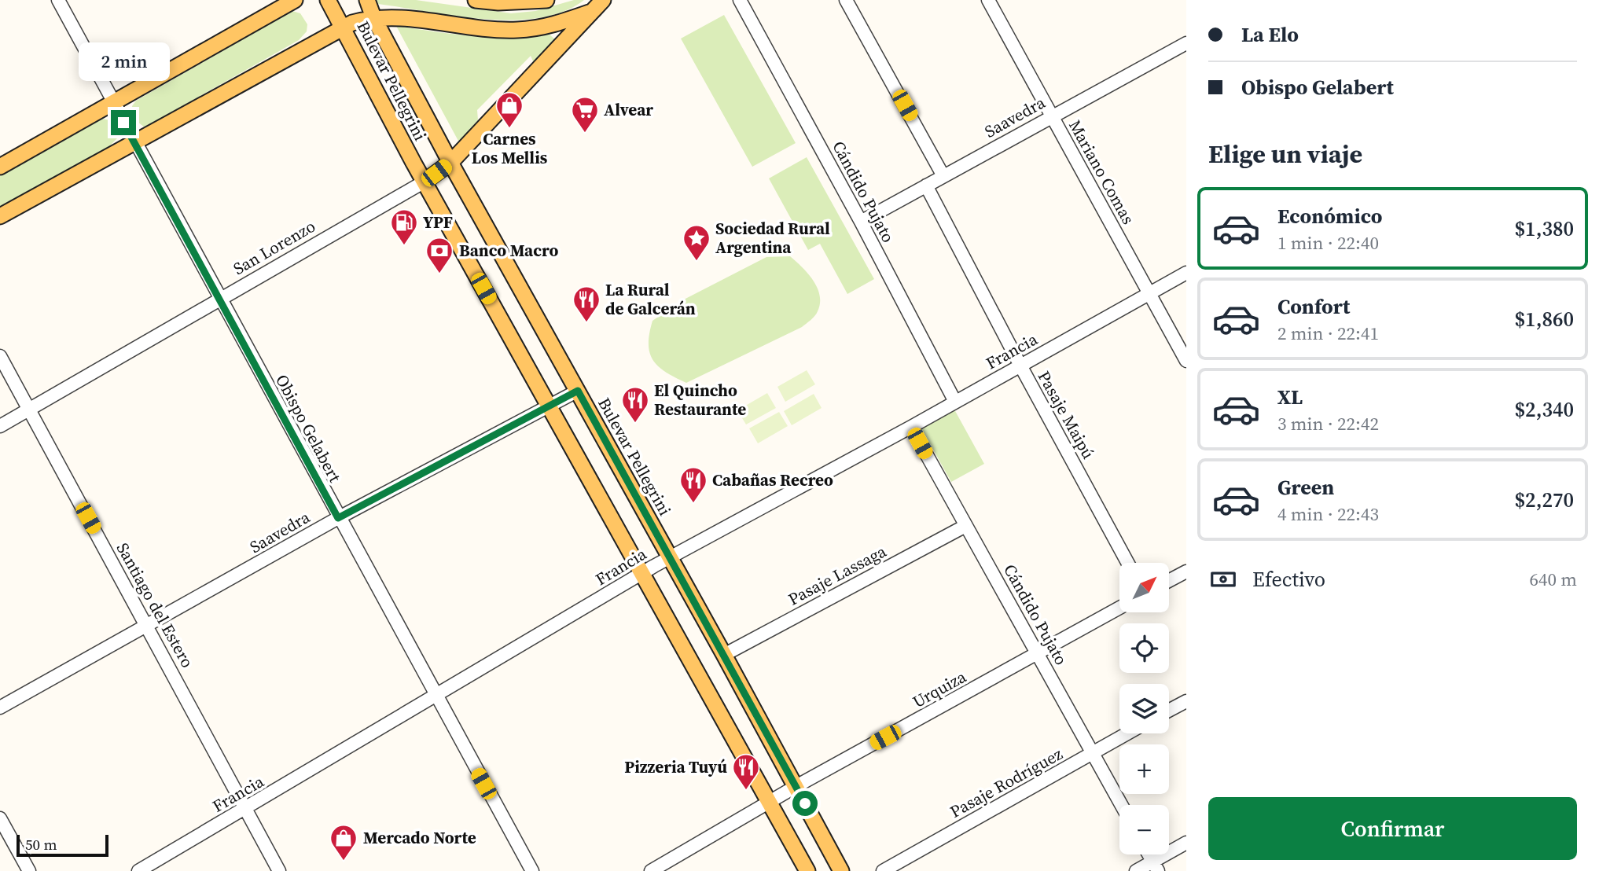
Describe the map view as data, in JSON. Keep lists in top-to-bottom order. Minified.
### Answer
{"streets":{"main road":["Bulevar Pellegrini","San Lorenzo"],"street":["Saavedra","Mariano Comas","Cándido Pujato","Francia","Pasaje Maipú","Obispo Gelabert","Pasaje Lassaga","Santiago del Estero","Urquiza","Pasaje Rodríguez"]},"crossings":[["Bulevar Pellegrini","Saavedra"],["Bulevar Pellegrini","San Lorenzo"],["Bulevar Pellegrini","Francia"],["Bulevar Pellegrini","Pasaje Lassaga"],["Bulevar Pellegrini","Urquiza"],["Saavedra","Mariano Comas"],["Saavedra","Cándido Pujato"],["Saavedra","Pasaje Maipú"],["Saavedra","Obispo Gelabert"],["Saavedra","Santiago del Estero"],["Mariano Comas","Francia"],["Cándido Pujato","Francia"],["Cándido Pujato","Pasaje Lassaga"],["Cándido Pujato","Urquiza"],["Cándido Pujato","Pasaje Rodríguez"],["San Lorenzo","Obispo Gelabert"],["San Lorenzo","Santiago del Estero"],["Francia","Pasaje Maipú"],["Francia","Obispo Gelabert"],["Francia","Santiago del Estero"]],"places":{"shop":["Carnes Los Mellis","Mercado Norte"],"supermarket":["Alvear"],"fuel station":["YPF"],"place":["Sociedad Rural Argentina"],"bank":["Banco Macro"],"restaurant":["La Rural de Galcerán","El Quincho Restaurante","Cabañas Recreo","Pizzeria Tuyú"]},"scale_bar":"50 m","north":"top right","page":{"banner":["La Elo","Obispo Gelabert"],"bubble":"2 min","heading":"Elige un viaje","list":[{"name":"Económico","note":"1 min · 22:40","value":"$1,380"},{"name":"Confort","note":"2 min · 22:41","value":"$1,860"},{"name":"XL","note":"3 min · 22:42","value":"$2,340"},{"name":"Green","note":"4 min · 22:43","value":"$2,270"}],"pay":["Efectivo","640 m"],"map_buttons":["+","−"],"buttons":"Confirmar","scale":"50 m"}}
